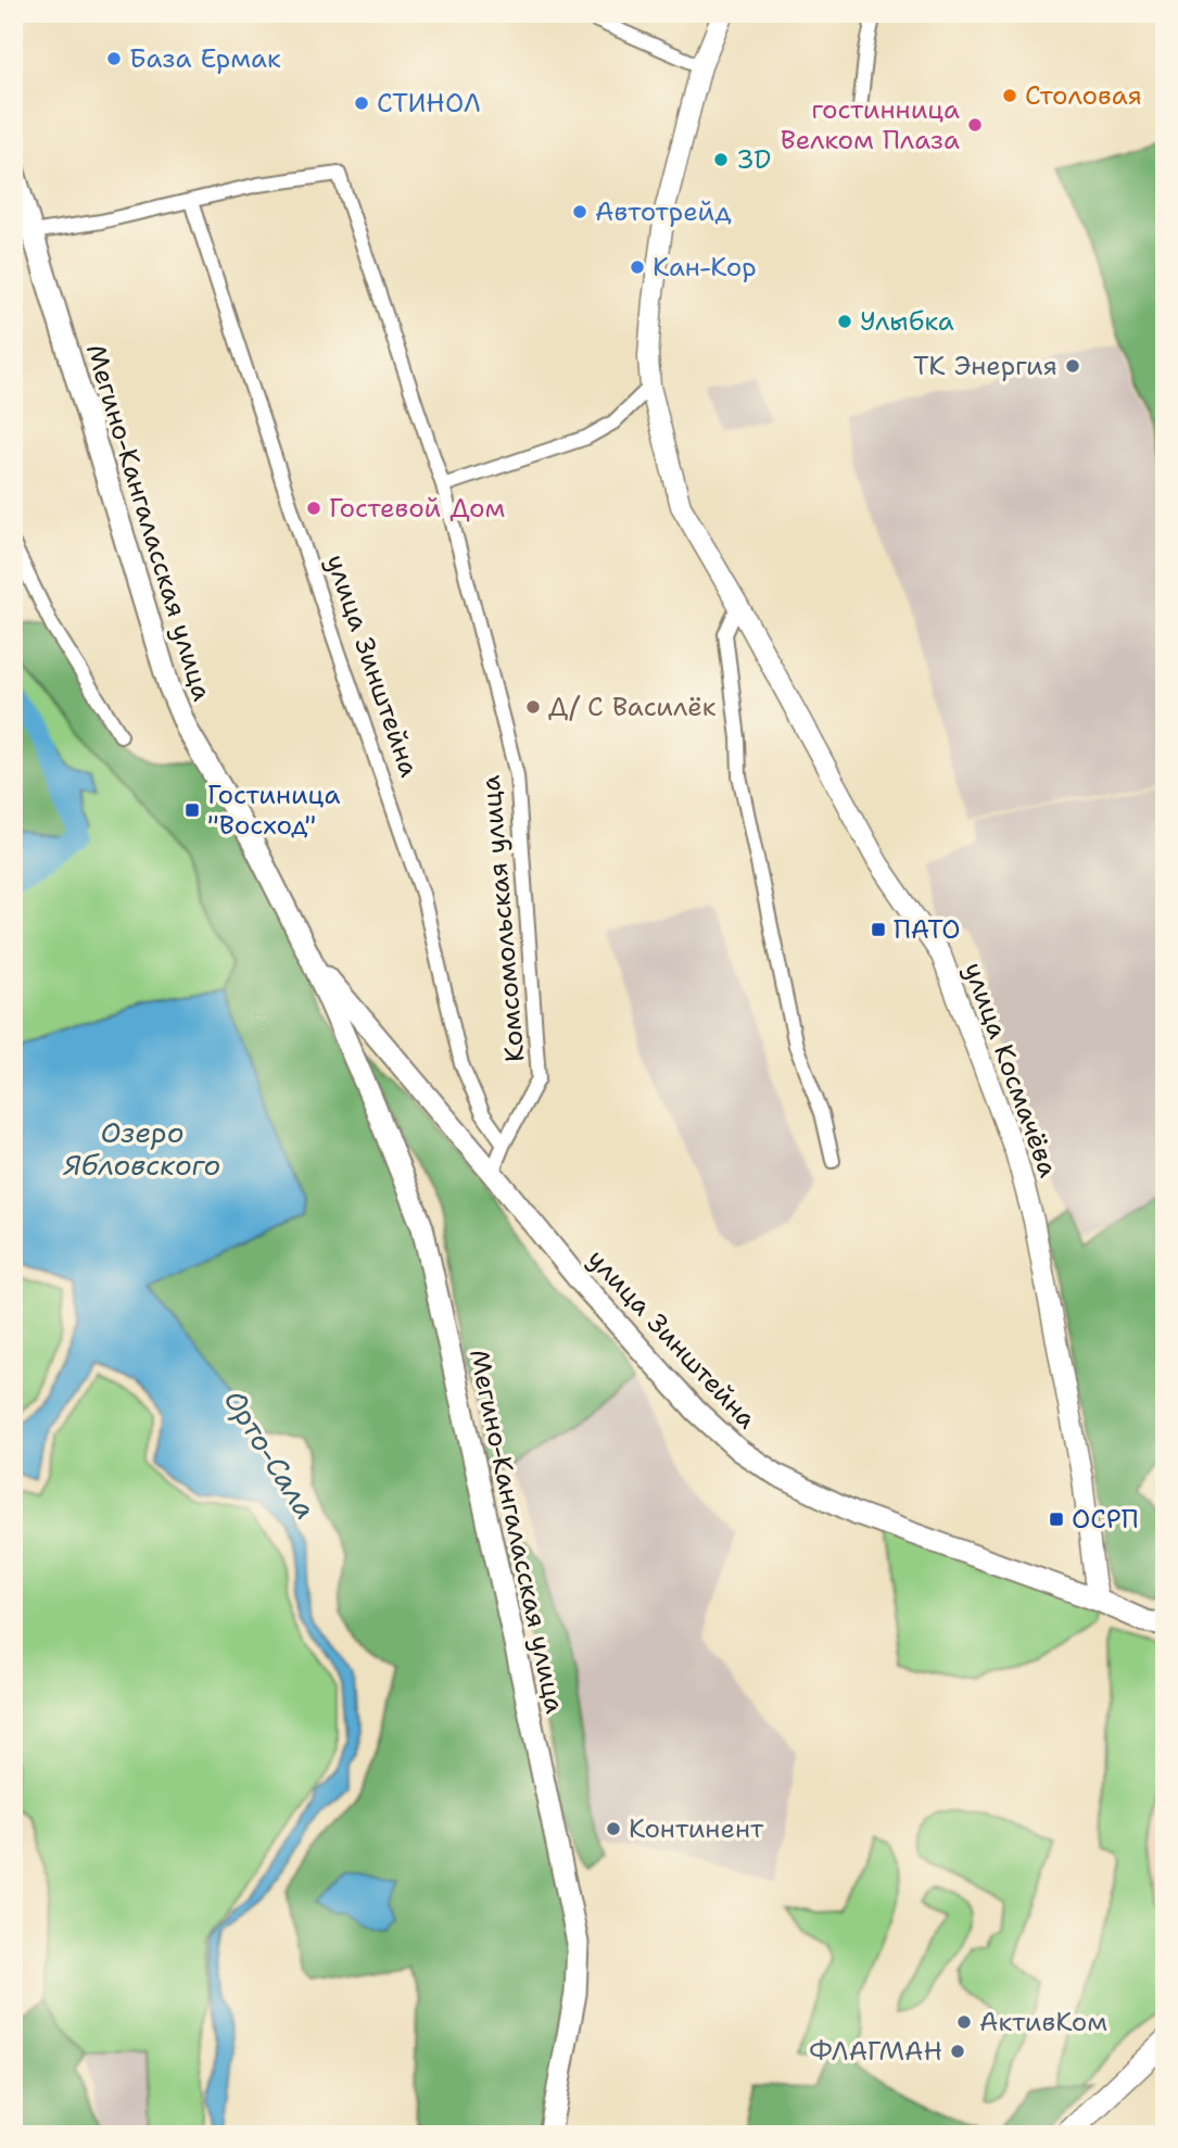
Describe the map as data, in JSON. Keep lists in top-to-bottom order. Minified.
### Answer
{"streets":{"main road":["Мегино-Кангаласская улица","улица Зинштейна","улица Космачёва"],"street":["Комсомольская улица"]},"crossings":[["Мегино-Кангаласская улица","улица Зинштейна"],["Мегино-Кангаласская улица","Комсомольская улица"],["улица Зинштейна","Комсомольская улица"],["улица Зинштейна","улица Космачёва"]],"water":["Озеро Ябловского","Орто-Сала"],"places":{"other":["База Ермак","Столовая","СТИНОЛ","гостинница Велком Плаза","3D","Автотрейд","Кан-Кор","Улыбка","ТК Энергия","Гостевой Дом","Д/ С Василёк","Континент","АктивКом","ФЛАГМАН"],"transit":["Гостиница \"Восход\"","ПАТО","ОСРП"]}}
